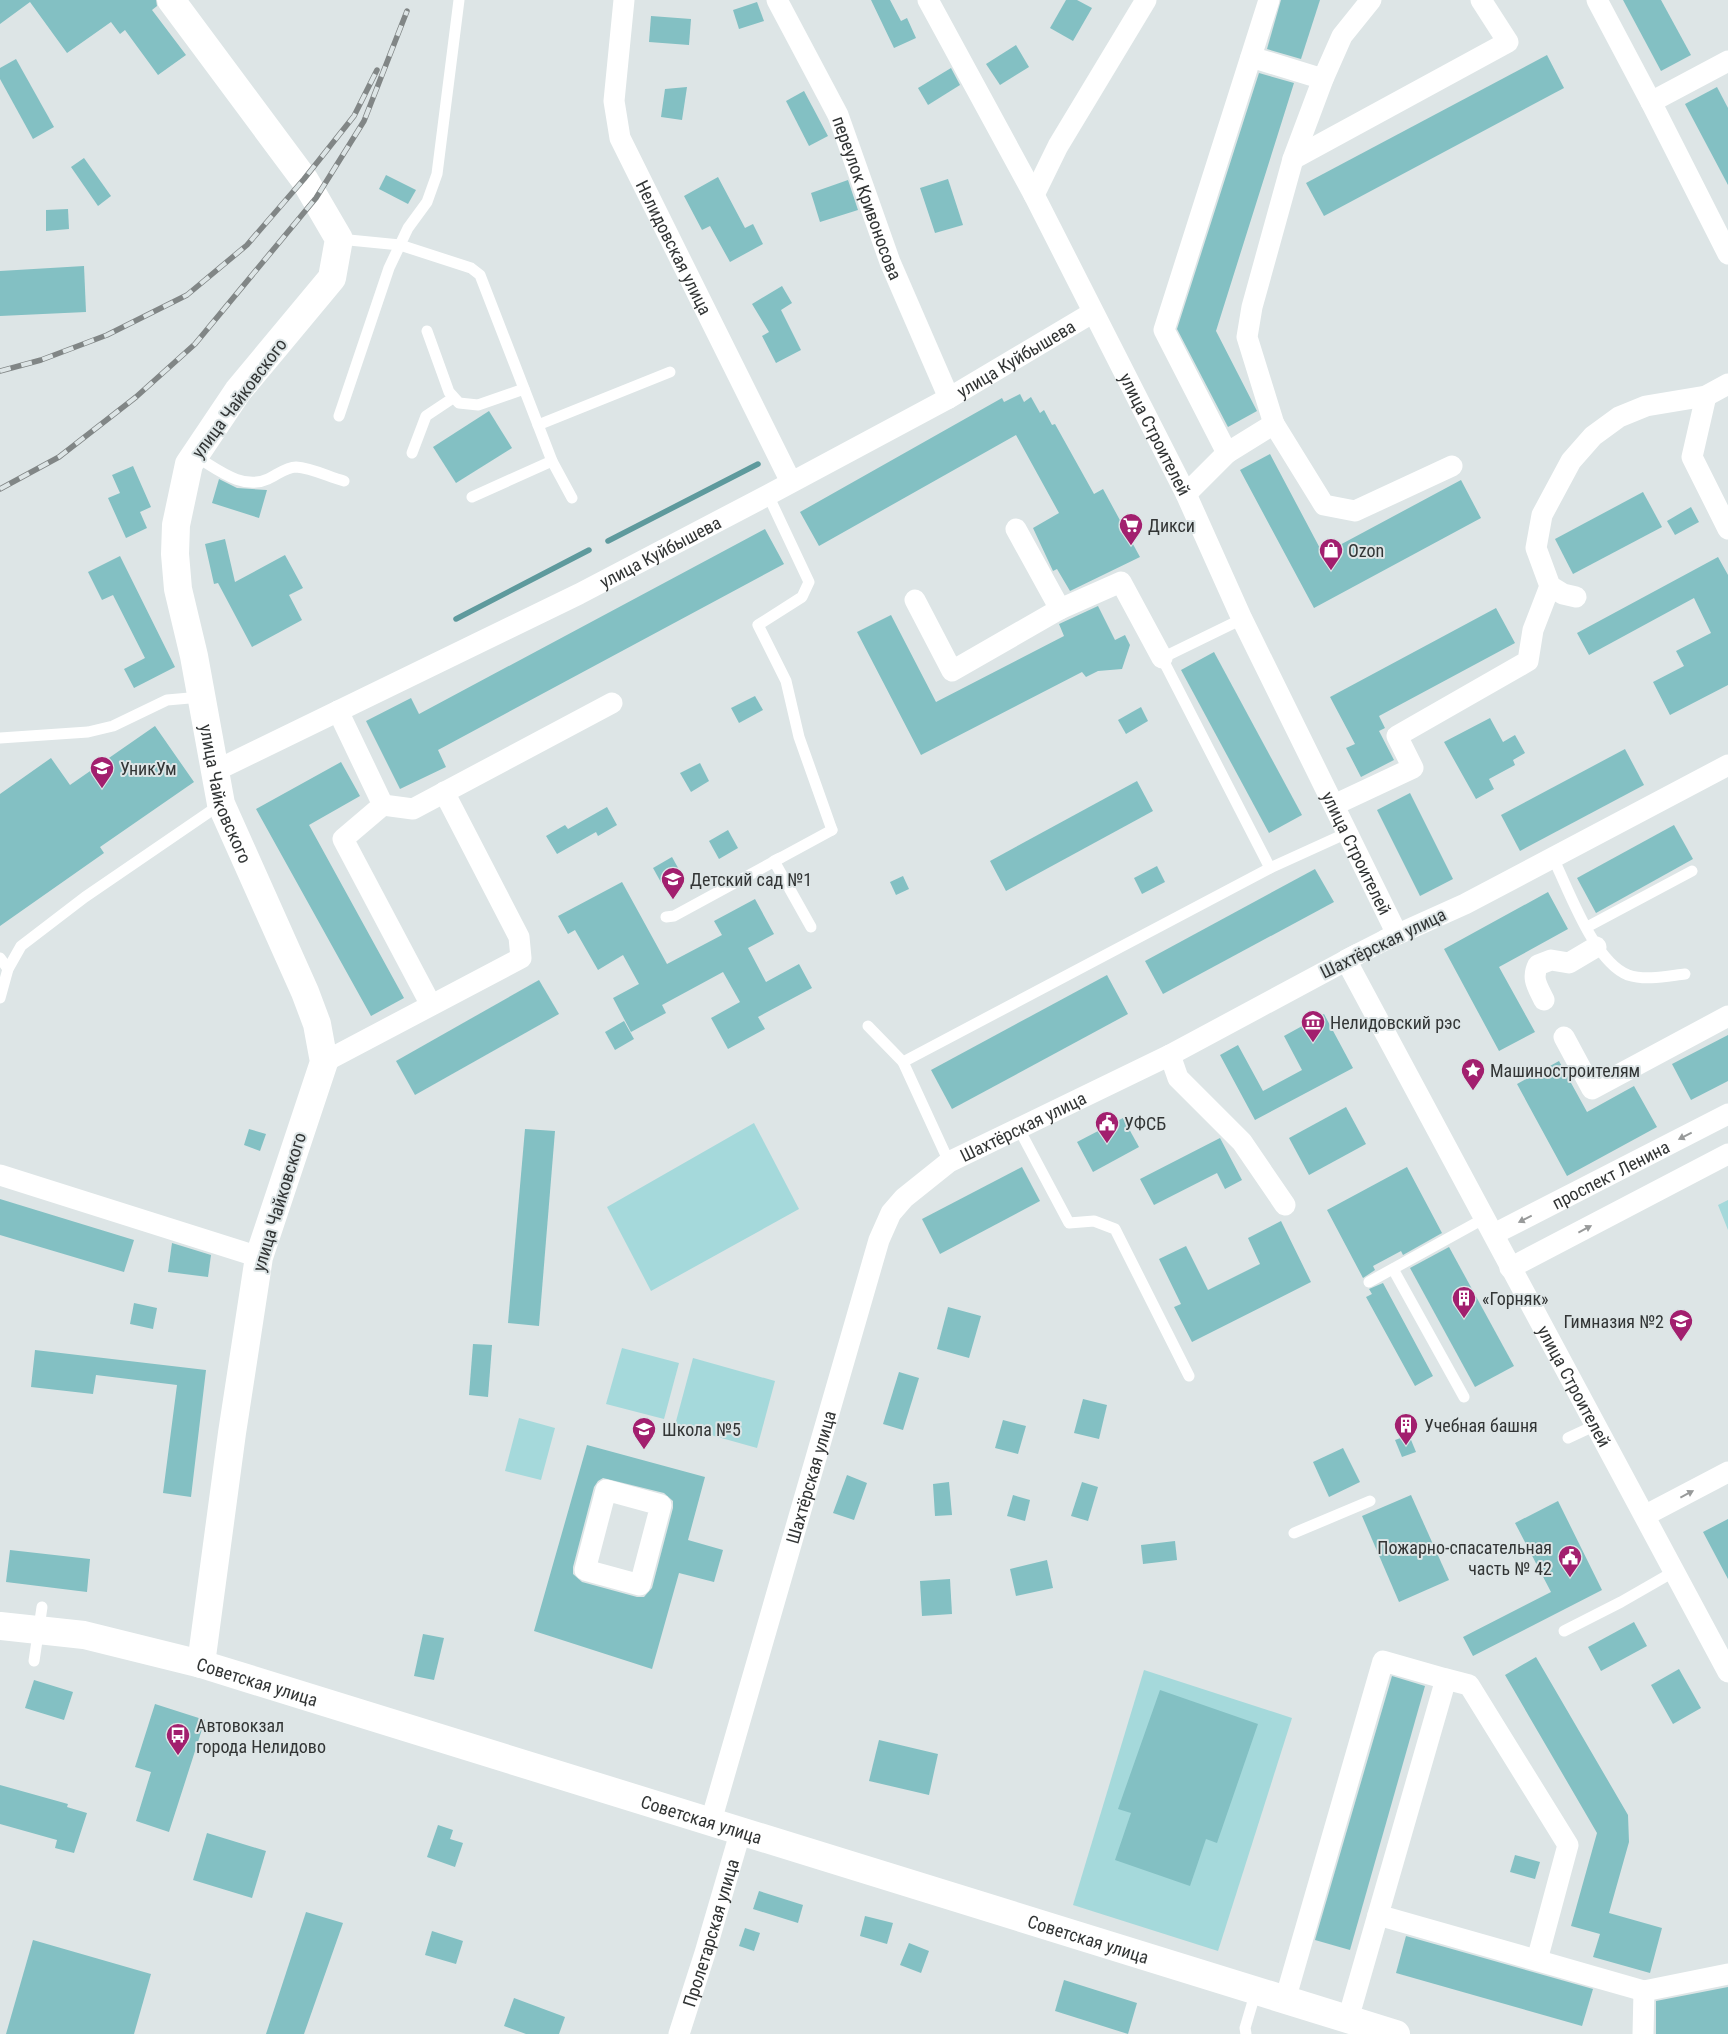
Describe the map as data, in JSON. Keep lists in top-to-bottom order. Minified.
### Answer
{"streets":{"street":["переулок Кривоносова","Нелидовская улица","улица Куйбышева","улица Чайковского","улица Строителей","Шахтёрская улица","проспект Ленина","Советская улица","Пролетарская улица"]},"crossings":[["переулок Кривоносова","улица Куйбышева"],["Нелидовская улица","улица Куйбышева"],["улица Куйбышева","улица Чайковского"],["улица Куйбышева","улица Строителей"],["улица Чайковского","Советская улица"],["улица Строителей","Шахтёрская улица"],["улица Строителей","проспект Ленина"],["Шахтёрская улица","Советская улица"],["Советская улица","Пролетарская улица"]],"places":{"supermarket":["Дикси"],"shop":["Ozon"],"school or university":["УникУм","Детский сад №1","Гимназия №2","Школа №5"],"museum":["Нелидовский рэс"],"place":["Машиностроителям"],"public building":["УФСБ","Пожарно-спасательная часть № 42"],"building":["«Горняк»","Учебная башня"],"bus stop":["Автовокзал города Нелидово"]}}
